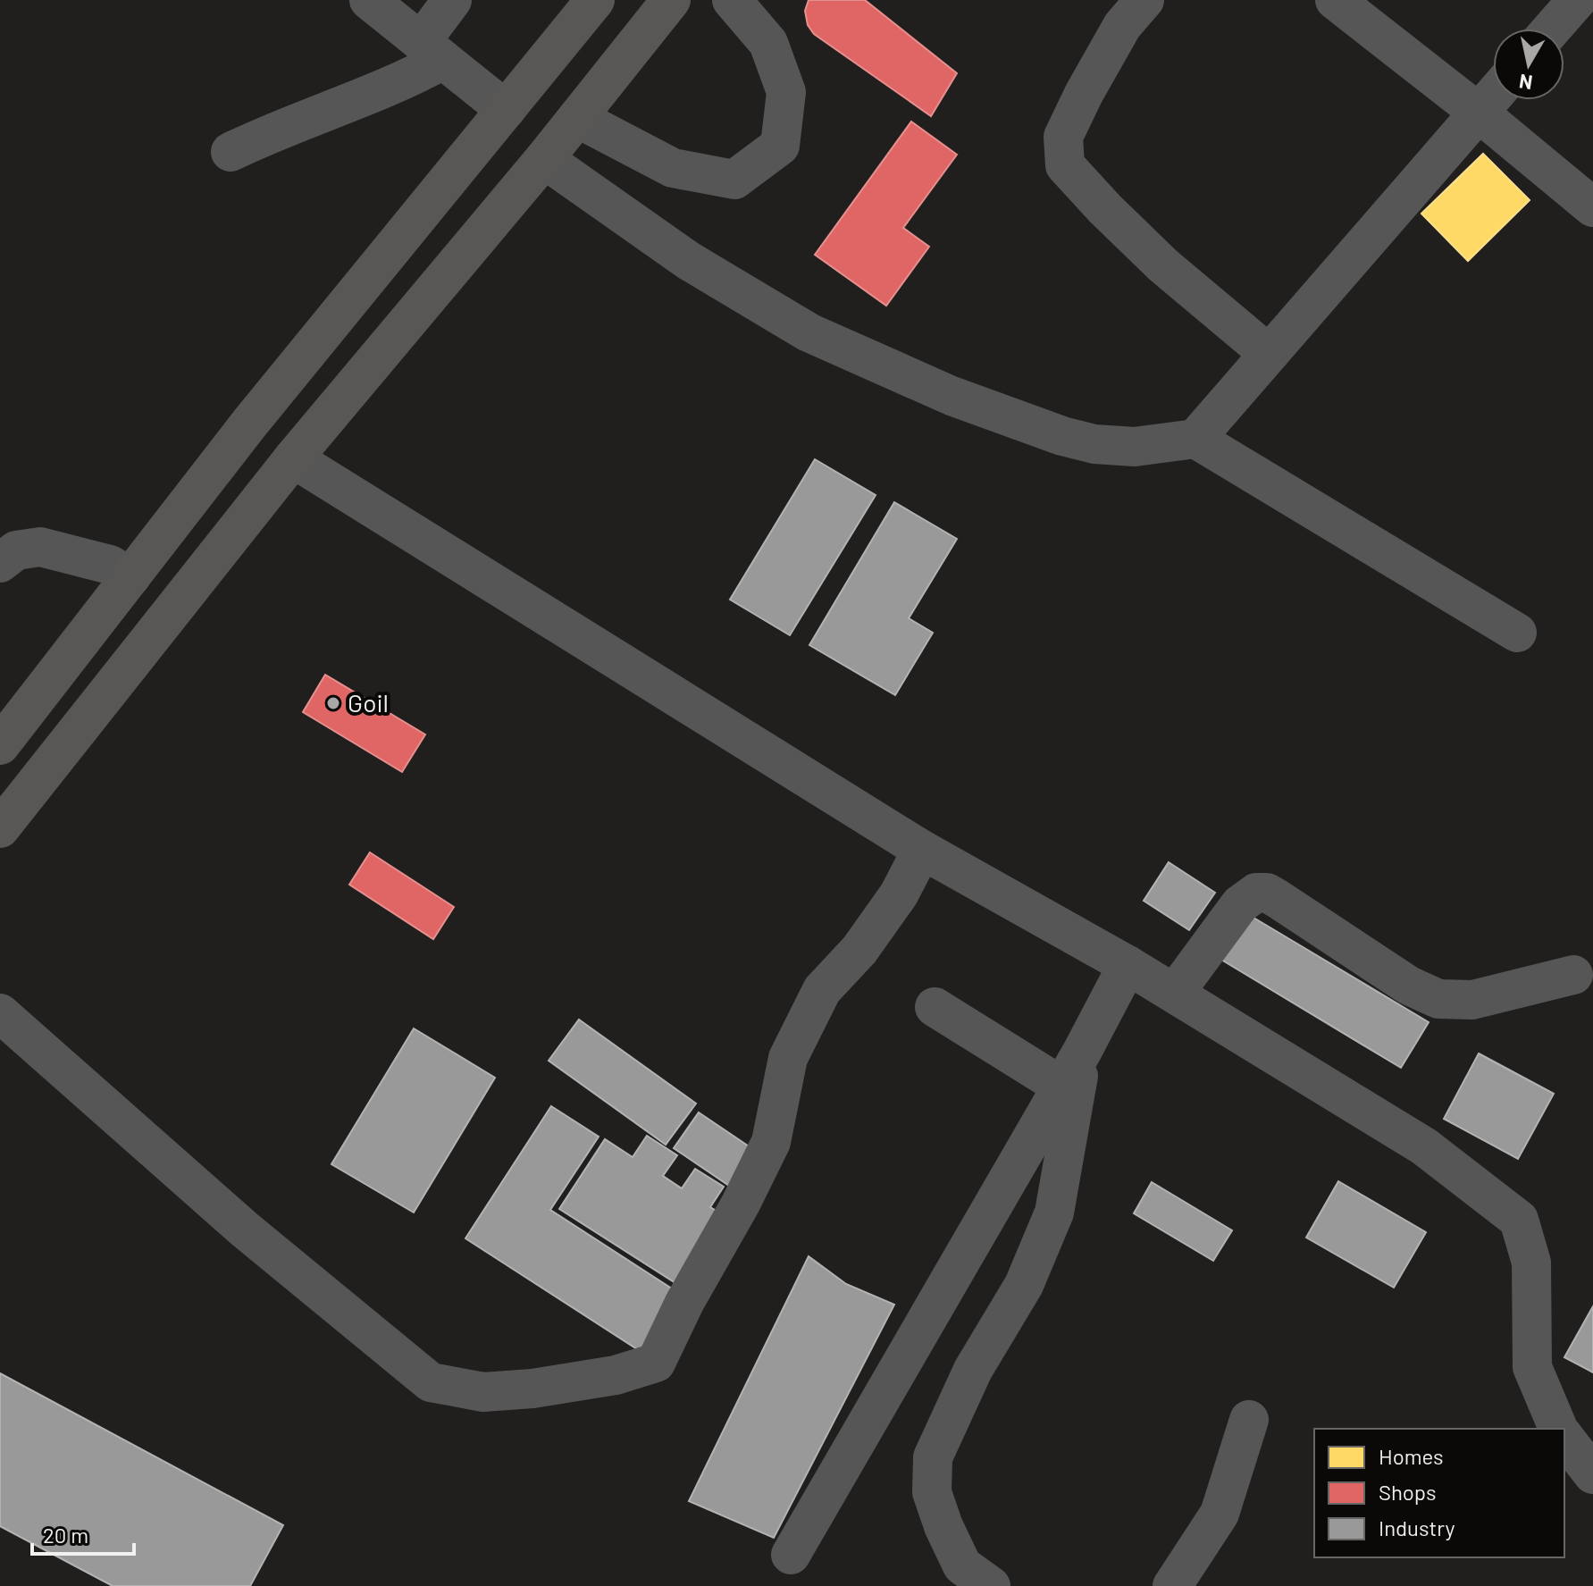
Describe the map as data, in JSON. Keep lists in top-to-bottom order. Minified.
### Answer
{"places":["Goil"],"legend":["Homes","Shops","Industry"],"scale_bar":"20 m","north":"bottom"}
